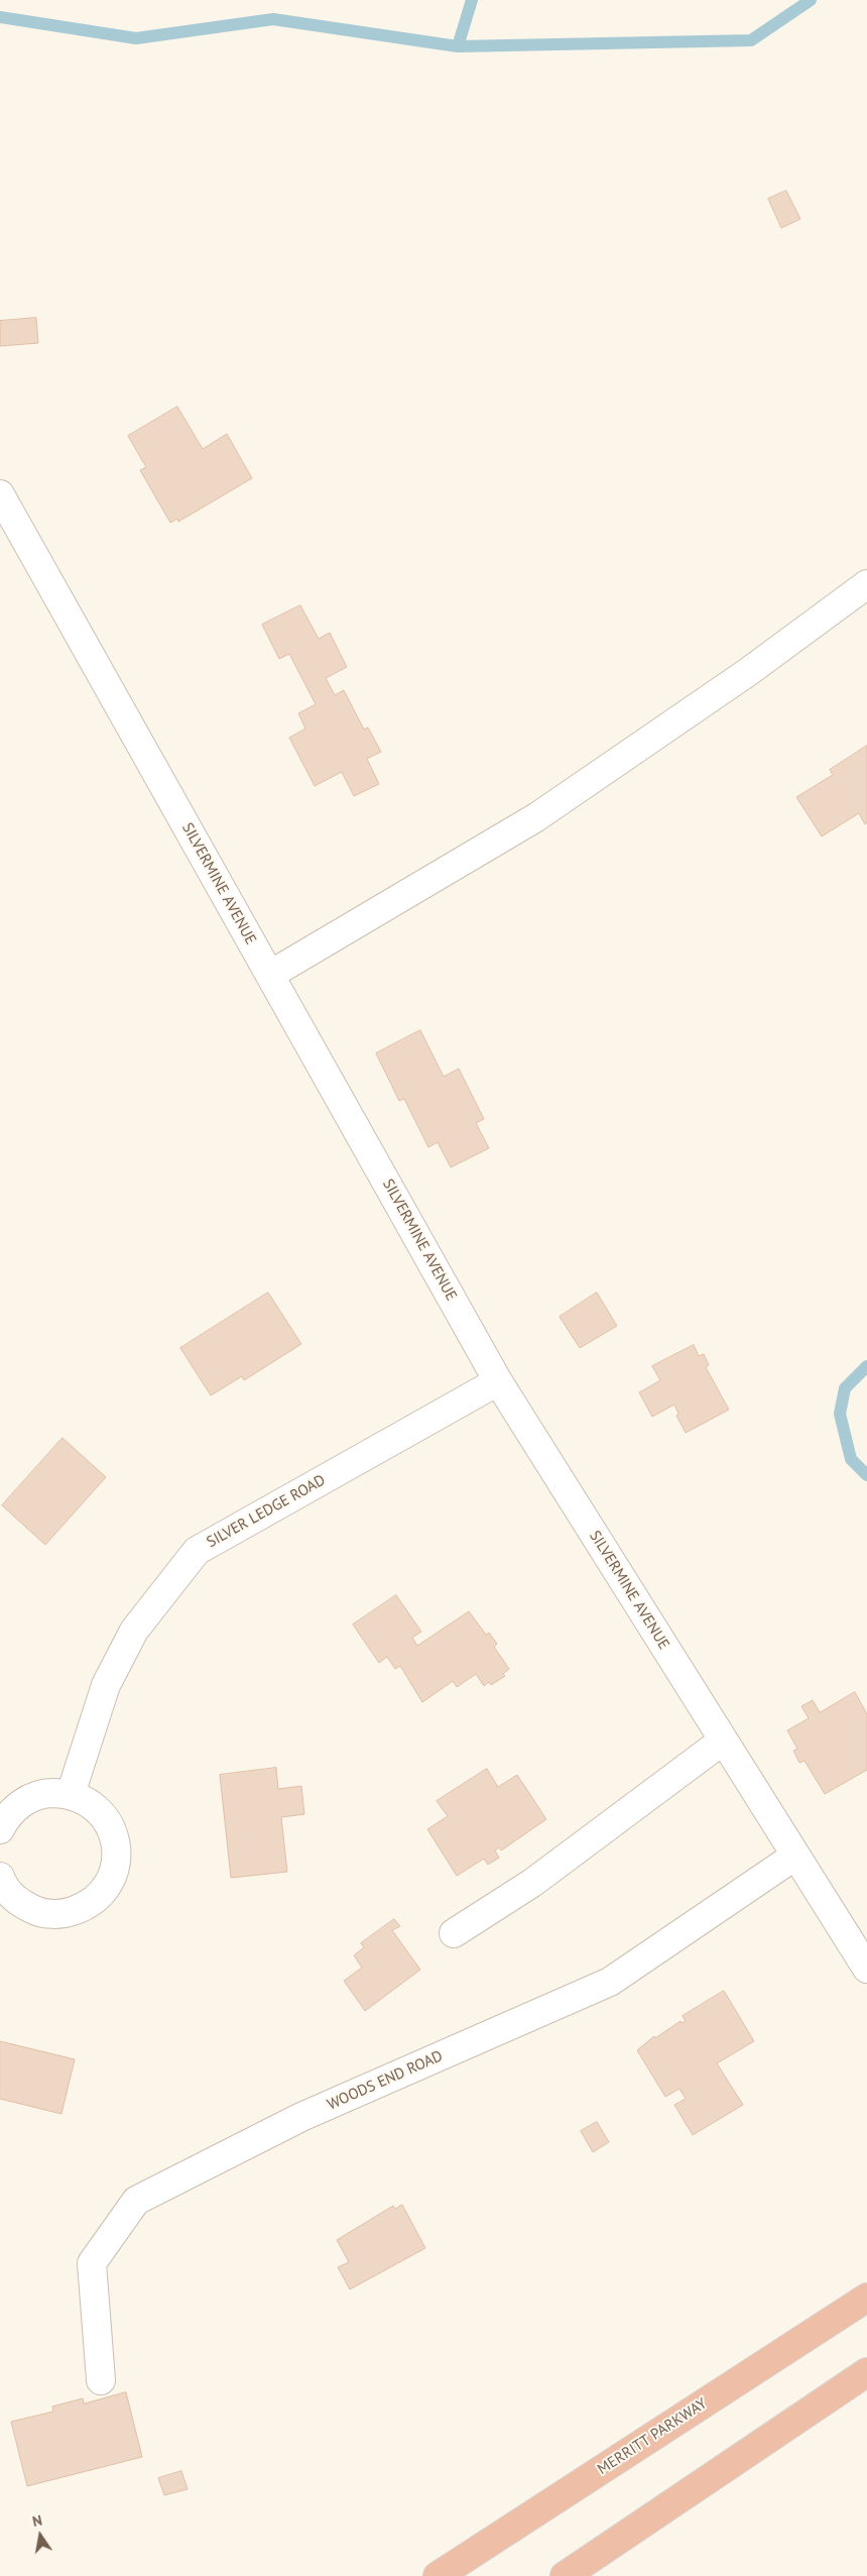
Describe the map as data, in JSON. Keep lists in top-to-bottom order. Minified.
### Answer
{"streets":{"highway":["MERRITT PARKWAY"],"street":["SILVERMINE AVENUE","SILVER LEDGE ROAD","WOODS END ROAD"]},"crossings":[["SILVERMINE AVENUE","SILVER LEDGE ROAD"],["SILVERMINE AVENUE","WOODS END ROAD"]],"north":"top"}
